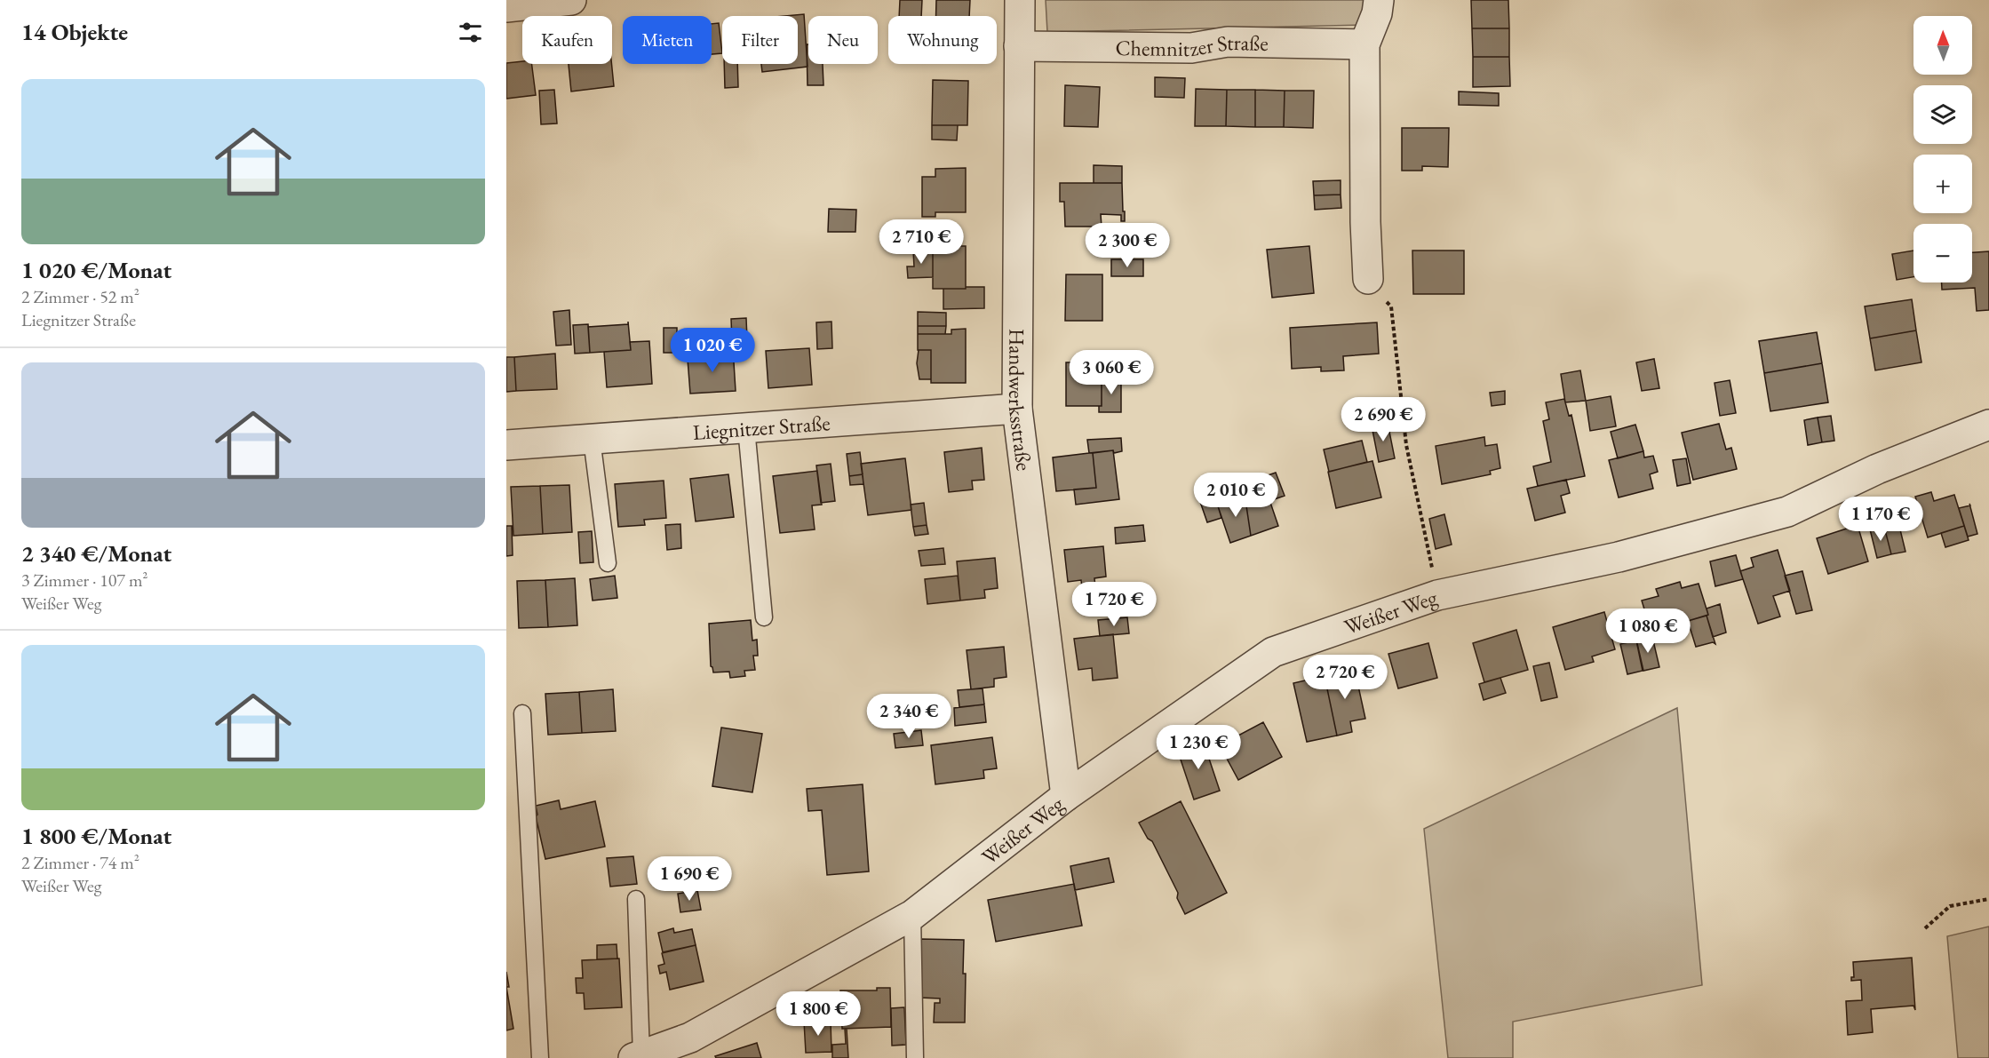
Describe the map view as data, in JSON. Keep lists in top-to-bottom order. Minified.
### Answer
{"streets":{"street":["Chemnitzer Straße","Handwerksstraße","Liegnitzer Straße","Weißer Weg"]},"crossings":[["Chemnitzer Straße","Handwerksstraße"],["Handwerksstraße","Liegnitzer Straße"],["Handwerksstraße","Weißer Weg"]],"north":"top","page":{"heading":"14 Objekte","map_buttons":["+","−"],"chip":["Kaufen","Mieten","Filter","Neu","Wohnung"],"list":[{"name":"1 020 €/Monat","note":"2 Zimmer · 52 m² · Liegnitzer Straße"},{"name":"2 340 €/Monat","note":"3 Zimmer · 107 m² · Weißer Weg"},{"name":"1 800 €/Monat","note":"2 Zimmer · 74 m² · Weißer Weg"}],"price":["2 710 €","2 300 €","1 020 €","3 060 €","2 690 €","2 010 €","1 170 €","1 720 €","1 080 €","2 720 €","2 340 €","1 230 €","1 690 €","1 800 €"]}}
